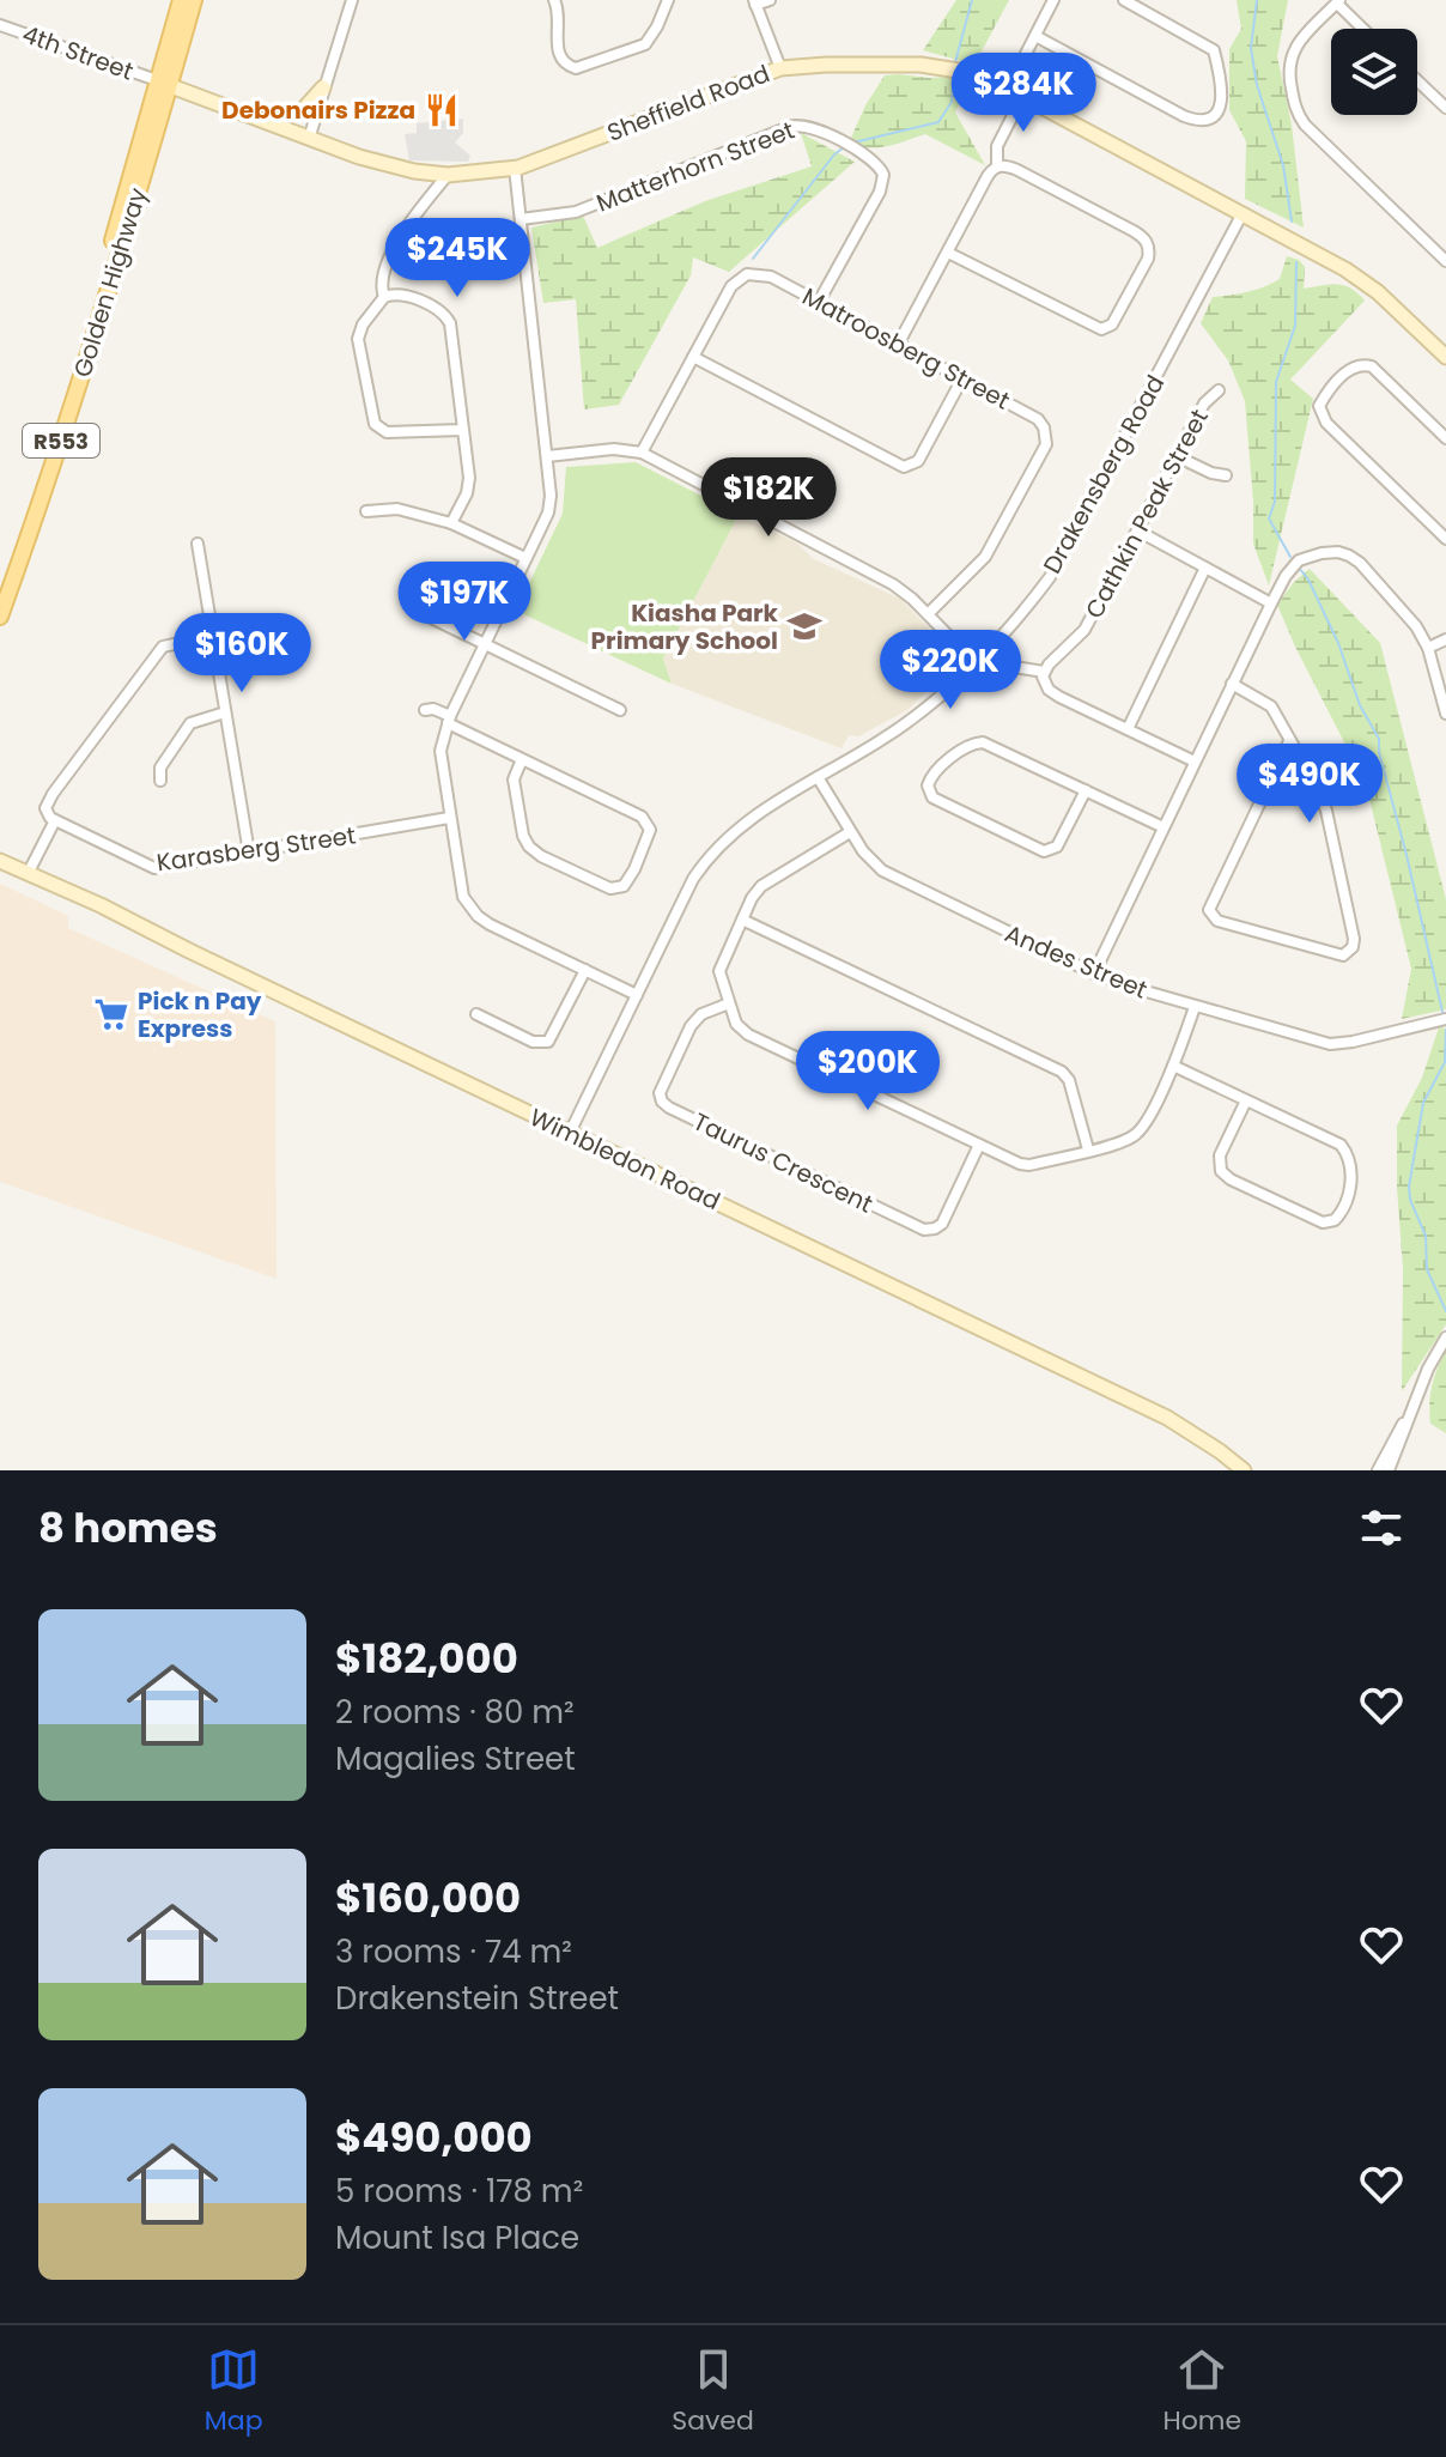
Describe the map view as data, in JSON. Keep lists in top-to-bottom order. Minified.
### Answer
{"streets":{"main road":["Golden Highway","R553"],"street":["4th Street","Sheffield Road","Matterhorn Street","Matroosberg Street","Drakensberg Road","Cathkin Peak Street","Karasberg Street","Andes Street","Wimbledon Road","Taurus Crescent"]},"crossings":[["4th Street","Sheffield Road"],["4th Street","Golden Highway"],["Sheffield Road","Golden Highway"],["Sheffield Road","Drakensberg Road"],["Matterhorn Street","Matroosberg Street"],["Drakensberg Road","Andes Street"],["Drakensberg Road","Wimbledon Road"]],"places":{"restaurant":["Debonairs Pizza"],"school or university":["Kiasha Park Primary School"],"supermarket":["Pick n Pay Express"]},"page":{"price":["$284K","$245K","$182K","$197K","$160K","$220K","$490K","$200K"],"heading":"8 homes","list":[{"name":"$182,000","note":"2 rooms · 80 m² · Magalies Street"},{"name":"$160,000","note":"3 rooms · 74 m² · Drakenstein Street"},{"name":"$490,000","note":"5 rooms · 178 m² · Mount Isa Place"}],"tabs":["Map","Saved","Home"]}}
